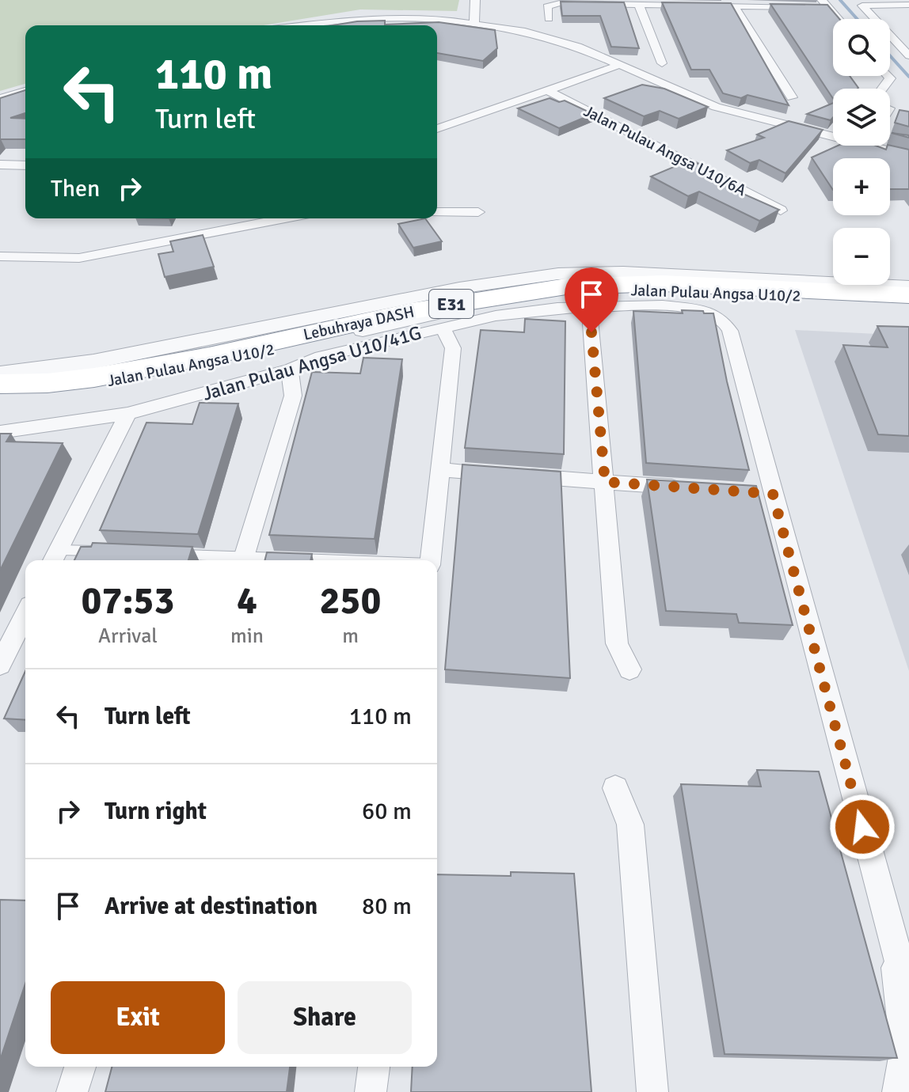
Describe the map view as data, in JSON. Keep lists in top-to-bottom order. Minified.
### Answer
{"streets":{"highway":["E31","Lebuhraya DASH"],"street":["Jalan Pulau Angsa U10/6A","Jalan Pulau Angsa U10/2","Jalan Pulau Angsa U10/41G"]},"crossings":[["Jalan Pulau Angsa U10/2","Lebuhraya DASH"]],"page":{"map_buttons":["+","−"],"turn":["110 m","Turn left"],"then":"Then","eta":["07:53","Arrival","4","min","250","m"],"list":[{"name":"Turn left","value":"110 m"},{"name":"Turn right","value":"60 m"},{"name":"Arrive at destination","value":"80 m"}],"buttons":["Exit","Share"]}}
